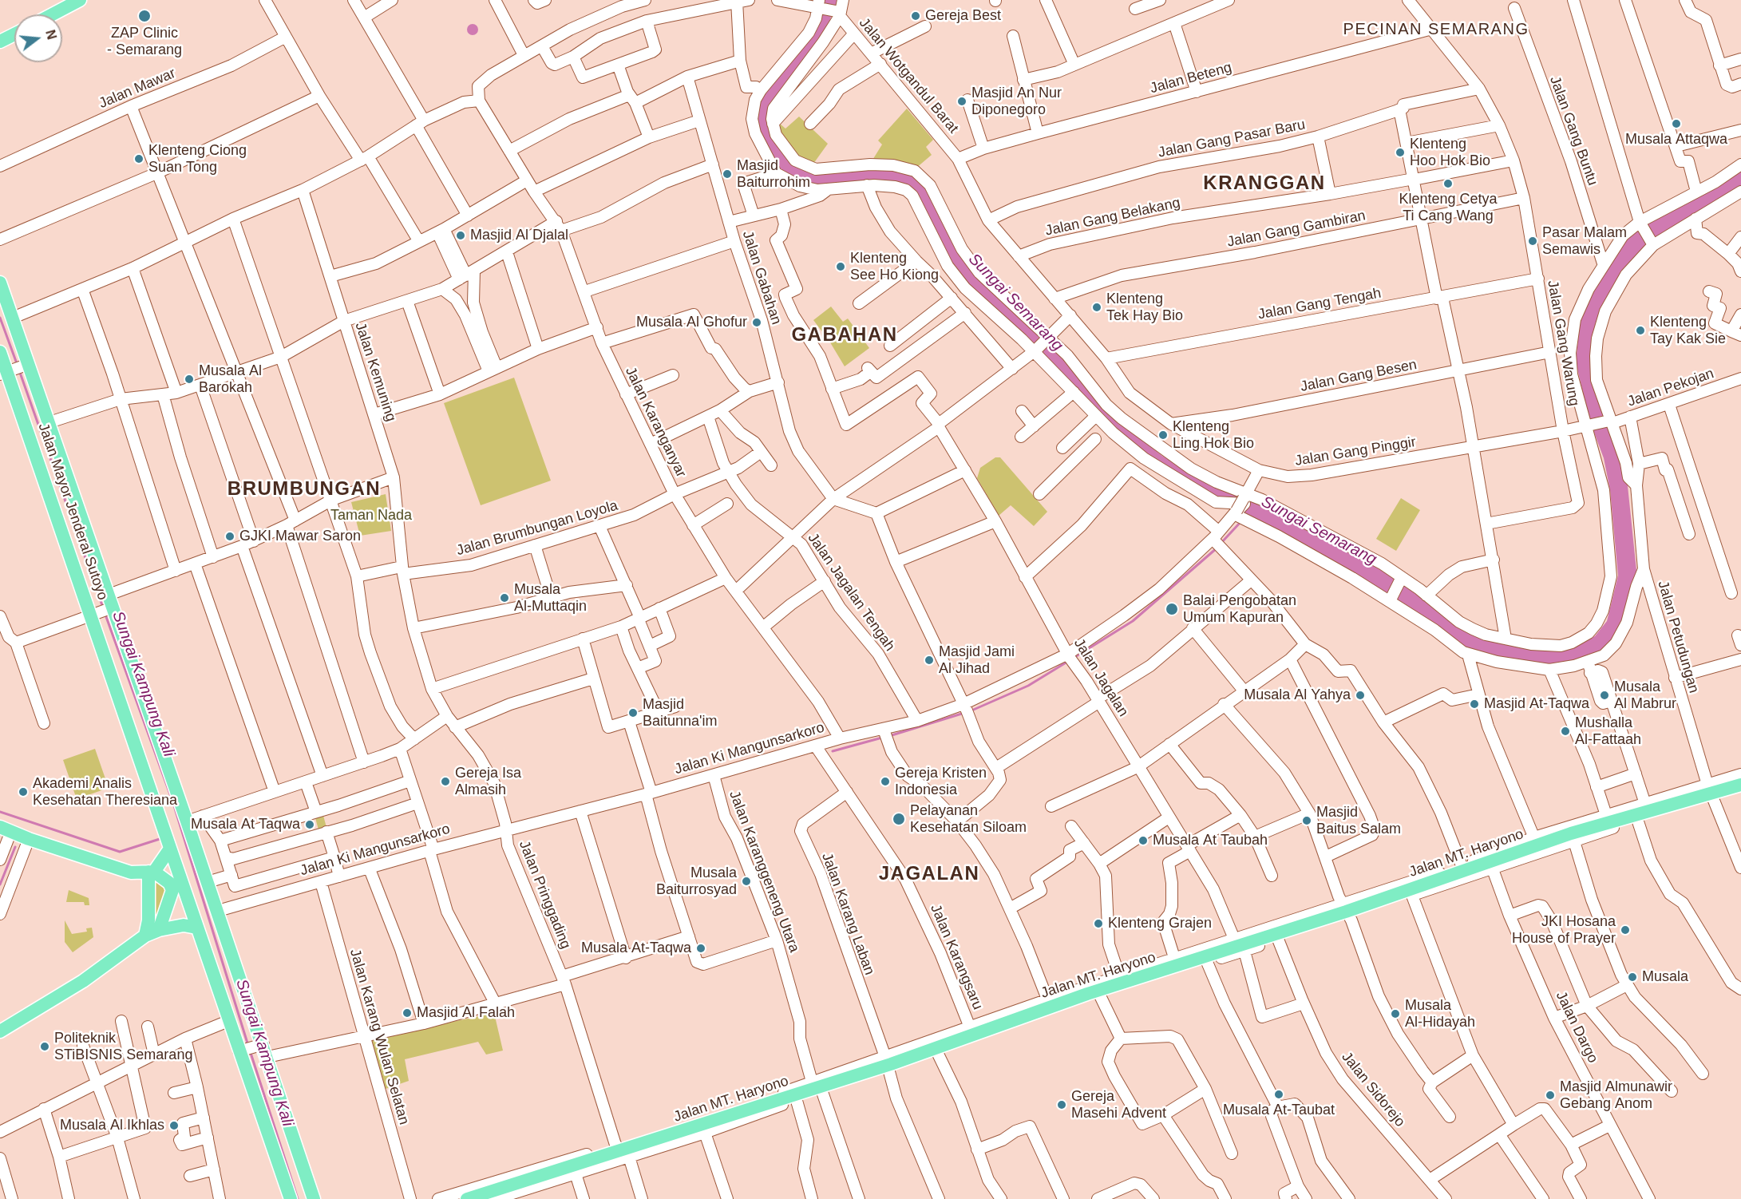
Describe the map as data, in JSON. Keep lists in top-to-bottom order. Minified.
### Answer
{"streets":{"main road":["Jalan Mayor Jenderal Sutoyo","Jalan MT. Haryono"],"street":["Jalan Wotgandul Barat","Jalan Beteng","Jalan Mawar","Jalan Gang Buntu","Jalan Gang Pasar Baru","Jalan Gang Belakang","Jalan Gang Gambiran","Jalan Gabahan","Jalan Gang Tengah","Jalan Gang Warung","Jalan Kemuning","Jalan Gang Besen","Jalan Pekojan","Jalan Karanganyar","Jalan Gang Pinggir","Jalan Brumbungan Loyola","Jalan Jagalan Tengah","Jalan Petudungan","Jalan Jagalan","Jalan Ki Mangunsarkoro","Jalan Karanggeneng Utara","Jalan Pringgading","Jalan Karang Laban","Jalan Karangsaru","Jalan Dargo","Jalan Karang Wulan Selatan","Jalan Sidorejo"]},"crossings":[["Jalan Wotgandul Barat","Jalan Beteng"],["Jalan Wotgandul Barat","Jalan Gang Pasar Baru"],["Jalan Wotgandul Barat","Jalan Gang Belakang"],["Jalan Wotgandul Barat","Jalan Gang Pinggir"],["Jalan Beteng","Jalan Gang Warung"],["Jalan Gang Pasar Baru","Jalan Gang Warung"],["Jalan Gang Belakang","Jalan Gang Warung"],["Jalan Gang Belakang","Jalan Gang Pinggir"],["Jalan Gang Gambiran","Jalan Gang Warung"],["Jalan Gang Gambiran","Jalan Gang Pinggir"],["Jalan Gang Tengah","Jalan Gang Warung"],["Jalan Gang Tengah","Jalan Gang Pinggir"],["Jalan Gang Warung","Jalan Gang Besen"],["Jalan Gang Warung","Jalan Gang Pinggir"],["Jalan Kemuning","Jalan Brumbungan Loyola"],["Jalan Kemuning","Jalan Pringgading"],["Jalan Gang Besen","Jalan Gang Pinggir"],["Jalan Pekojan","Jalan Gang Pinggir"],["Jalan Pekojan","Jalan Petudungan"],["Jalan Karanganyar","Jalan Brumbungan Loyola"],["Jalan Karanganyar","Jalan Ki Mangunsarkoro"],["Jalan Gang Pinggir","Jalan Ki Mangunsarkoro"],["Jalan Brumbungan Loyola","Jalan Jagalan Tengah"],["Jalan Brumbungan Loyola","Jalan Pringgading"],["Jalan Jagalan Tengah","Jalan Ki Mangunsarkoro"],["Jalan Petudungan","Jalan MT. Haryono"],["Jalan Jagalan","Jalan Ki Mangunsarkoro"],["Jalan Jagalan","Jalan MT. Haryono"],["Jalan Jagalan","Jalan Sidorejo"],["Jalan Ki Mangunsarkoro","Jalan Karanggeneng Utara"],["Jalan Ki Mangunsarkoro","Jalan Pringgading"],["Jalan Ki Mangunsarkoro","Jalan Karangsaru"],["Jalan Ki Mangunsarkoro","Jalan Karang Wulan Selatan"],["Jalan MT. Haryono","Jalan Karanggeneng Utara"],["Jalan MT. Haryono","Jalan Pringgading"],["Jalan MT. Haryono","Jalan Karang Laban"],["Jalan MT. Haryono","Jalan Karangsaru"],["Jalan MT. Haryono","Jalan Dargo"],["Jalan MT. Haryono","Jalan Sidorejo"],["Jalan Karang Laban","Jalan Karangsaru"]],"districts":["PECINAN SEMARANG","KRANGGAN","GABAHAN","BRUMBUNGAN","JAGALAN"],"water":["Sungai Semarang","Sungai Kampung Kali"],"parks":["Taman Nada"],"places":["ZAP Clinic - Semarang","Gereja Best","Masjid An Nur Diponegoro","Musala Attaqwa","Klenteng Hoo Hok Bio","Klenteng Ciong Suan Tong","Masjid Baiturrohim","Klenteng Cetya Ti Cang Wang","Masjid Al Djalal","Pasar Malam Semawis","Klenteng See Ho Kiong","Klenteng Tek Hay Bio","Musala Al Ghofur","Klenteng Tay Kak Sie","Musala Al Barokah","Klenteng Ling Hok Bio","GJKI Mawar Saron","Musala Al-Muttaqin","Balai Pengobatan Umum Kapuran","Masjid Jami Al Jihad","Musala Al Yahya","Musala Al Mabrur","Masjid At-Taqwa","Masjid Baitunna'im","Mushalla Al-Fattaah","Gereja Isa Almasih","Gereja Kristen Indonesia","Akademi Analis Kesehatan Theresiana","Pelayanan Kesehatan Siloam","Masjid Baitus Salam","Musala At Taqwa","Musala At Taubah","Musala Baiturrosyad","Klenteng Grajen","JKI Hosana House of Prayer","Musala At-Taqwa","Musala","Masjid Al Falah","Musala Al-Hidayah","Politeknik STiBISNIS Semarang","Musala At-Taubat","Masjid Almunawir Gebang Anom","Gereja Masehi Advent","Musala Al Ikhlas"],"north":"right"}
